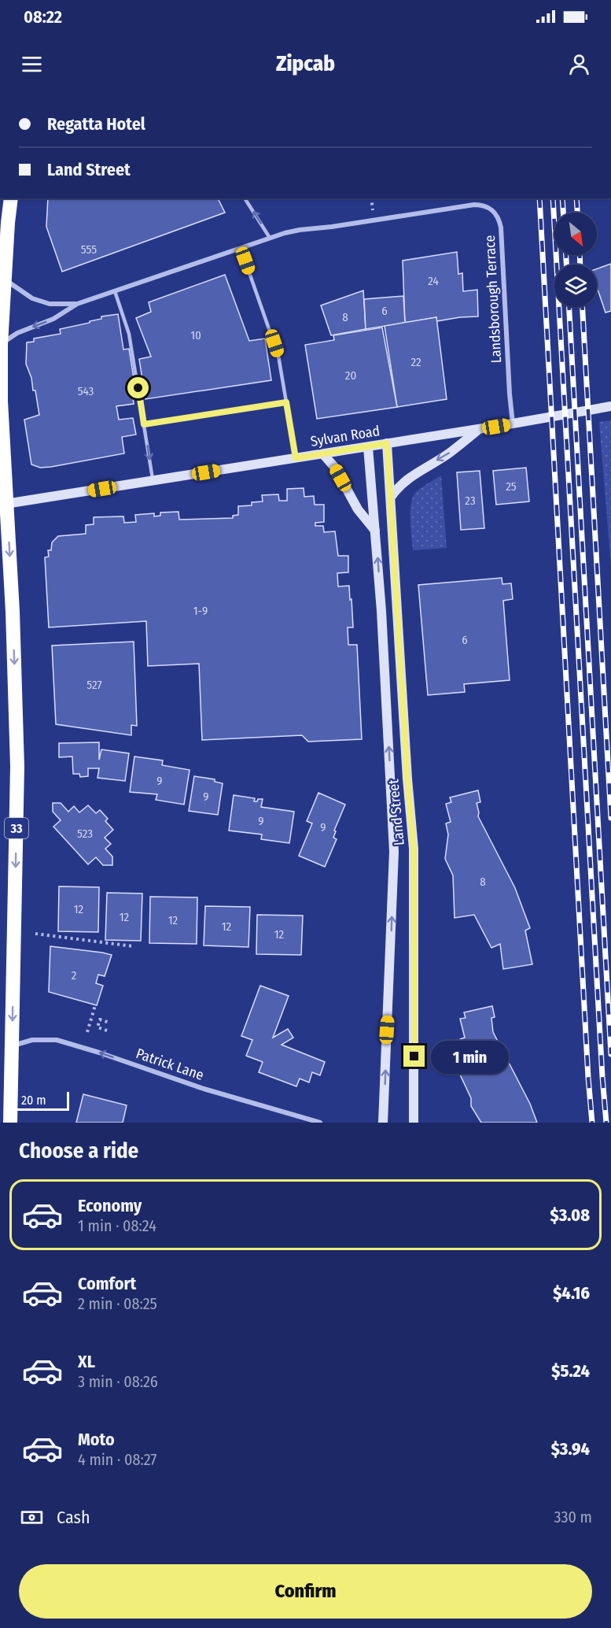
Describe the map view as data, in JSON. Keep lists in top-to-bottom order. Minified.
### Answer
{"streets":{"highway":["33"],"main road":["Sylvan Road","Land Street"],"street":["Landsborough Terrace","Patrick Lane"]},"crossings":[["Landsborough Terrace","Sylvan Road"],["Landsborough Terrace","33"],["Sylvan Road","Land Street"],["Sylvan Road","33"],["33","Patrick Lane"]],"one_way":["Patrick Lane"],"house_numbers":["555","24","6","8","10","22","20","543","25","23","1-9","6","527","9","9","9","9","523","8","12","12","12","12","12","2"],"scale_bar":"20 m","north":"bottom right","page":{"status":"08:22","header":"Zipcab","banner":["Regatta Hotel","Land Street"],"bubble":"1 min","scale":"20 m","heading":"Choose a ride","list":[{"name":"Economy","note":"1 min · 08:24","value":"$3.08"},{"name":"Comfort","note":"2 min · 08:25","value":"$4.16"},{"name":"XL","note":"3 min · 08:26","value":"$5.24"},{"name":"Moto","note":"4 min · 08:27","value":"$3.94"}],"pay":["Cash","330 m"],"buttons":"Confirm"}}
